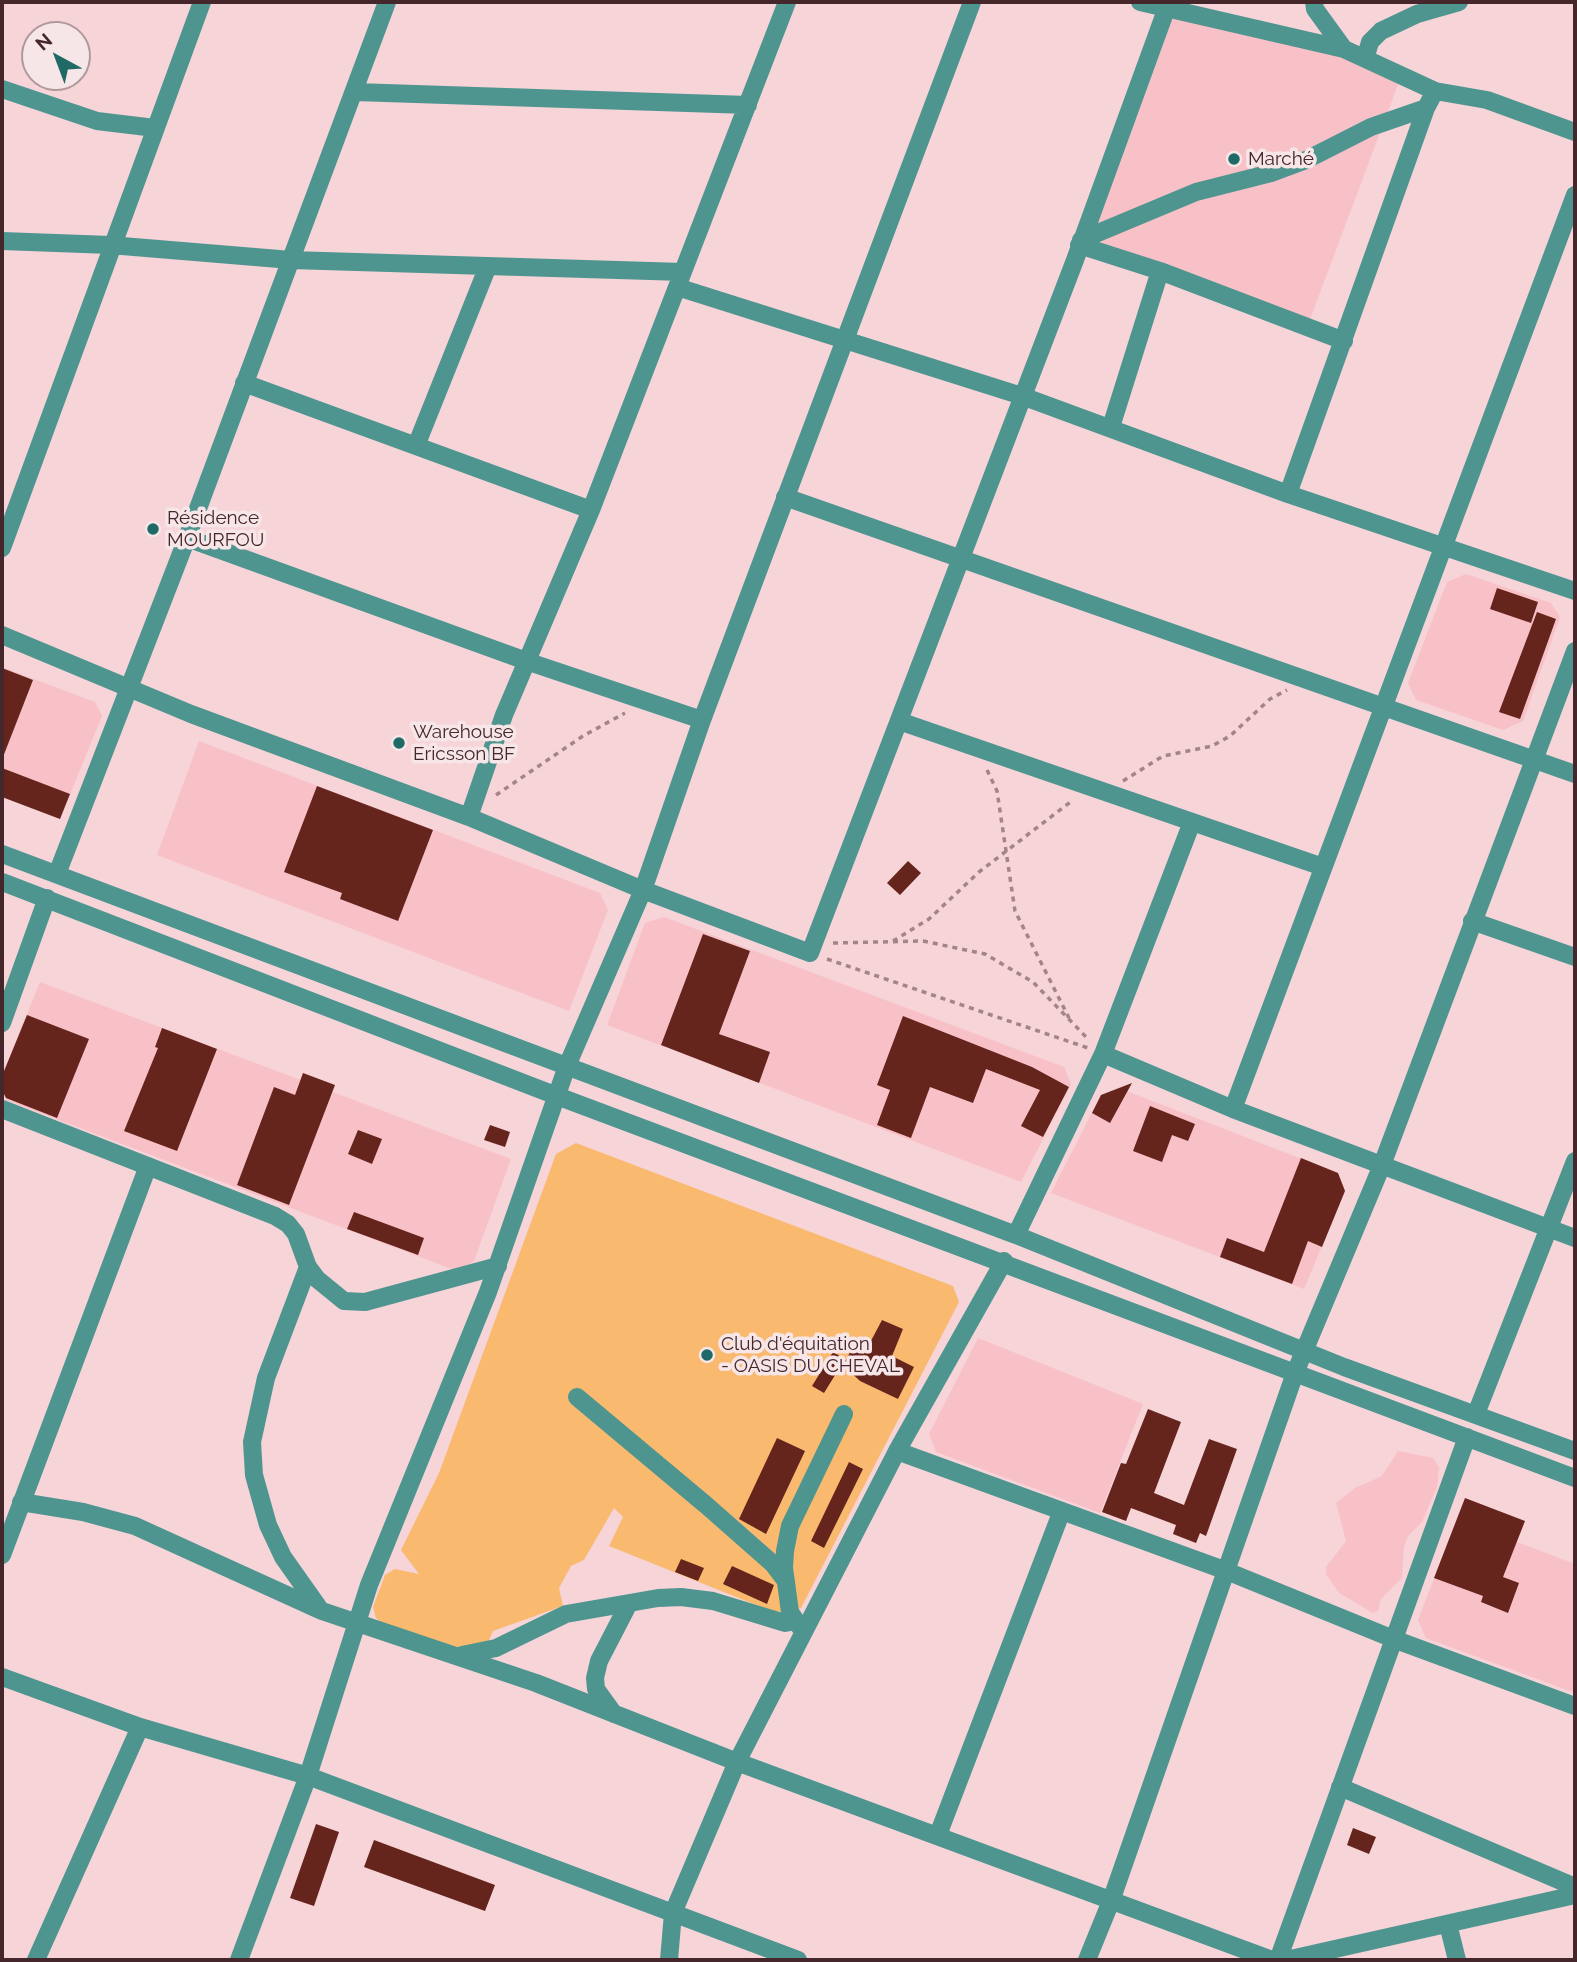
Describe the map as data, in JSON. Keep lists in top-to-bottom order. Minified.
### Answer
{"places":["Marché","Résidence MOURFOU","Warehouse Ericsson BF","Club d'équitation - OASIS DU CHEVAL"],"north":"top left"}
